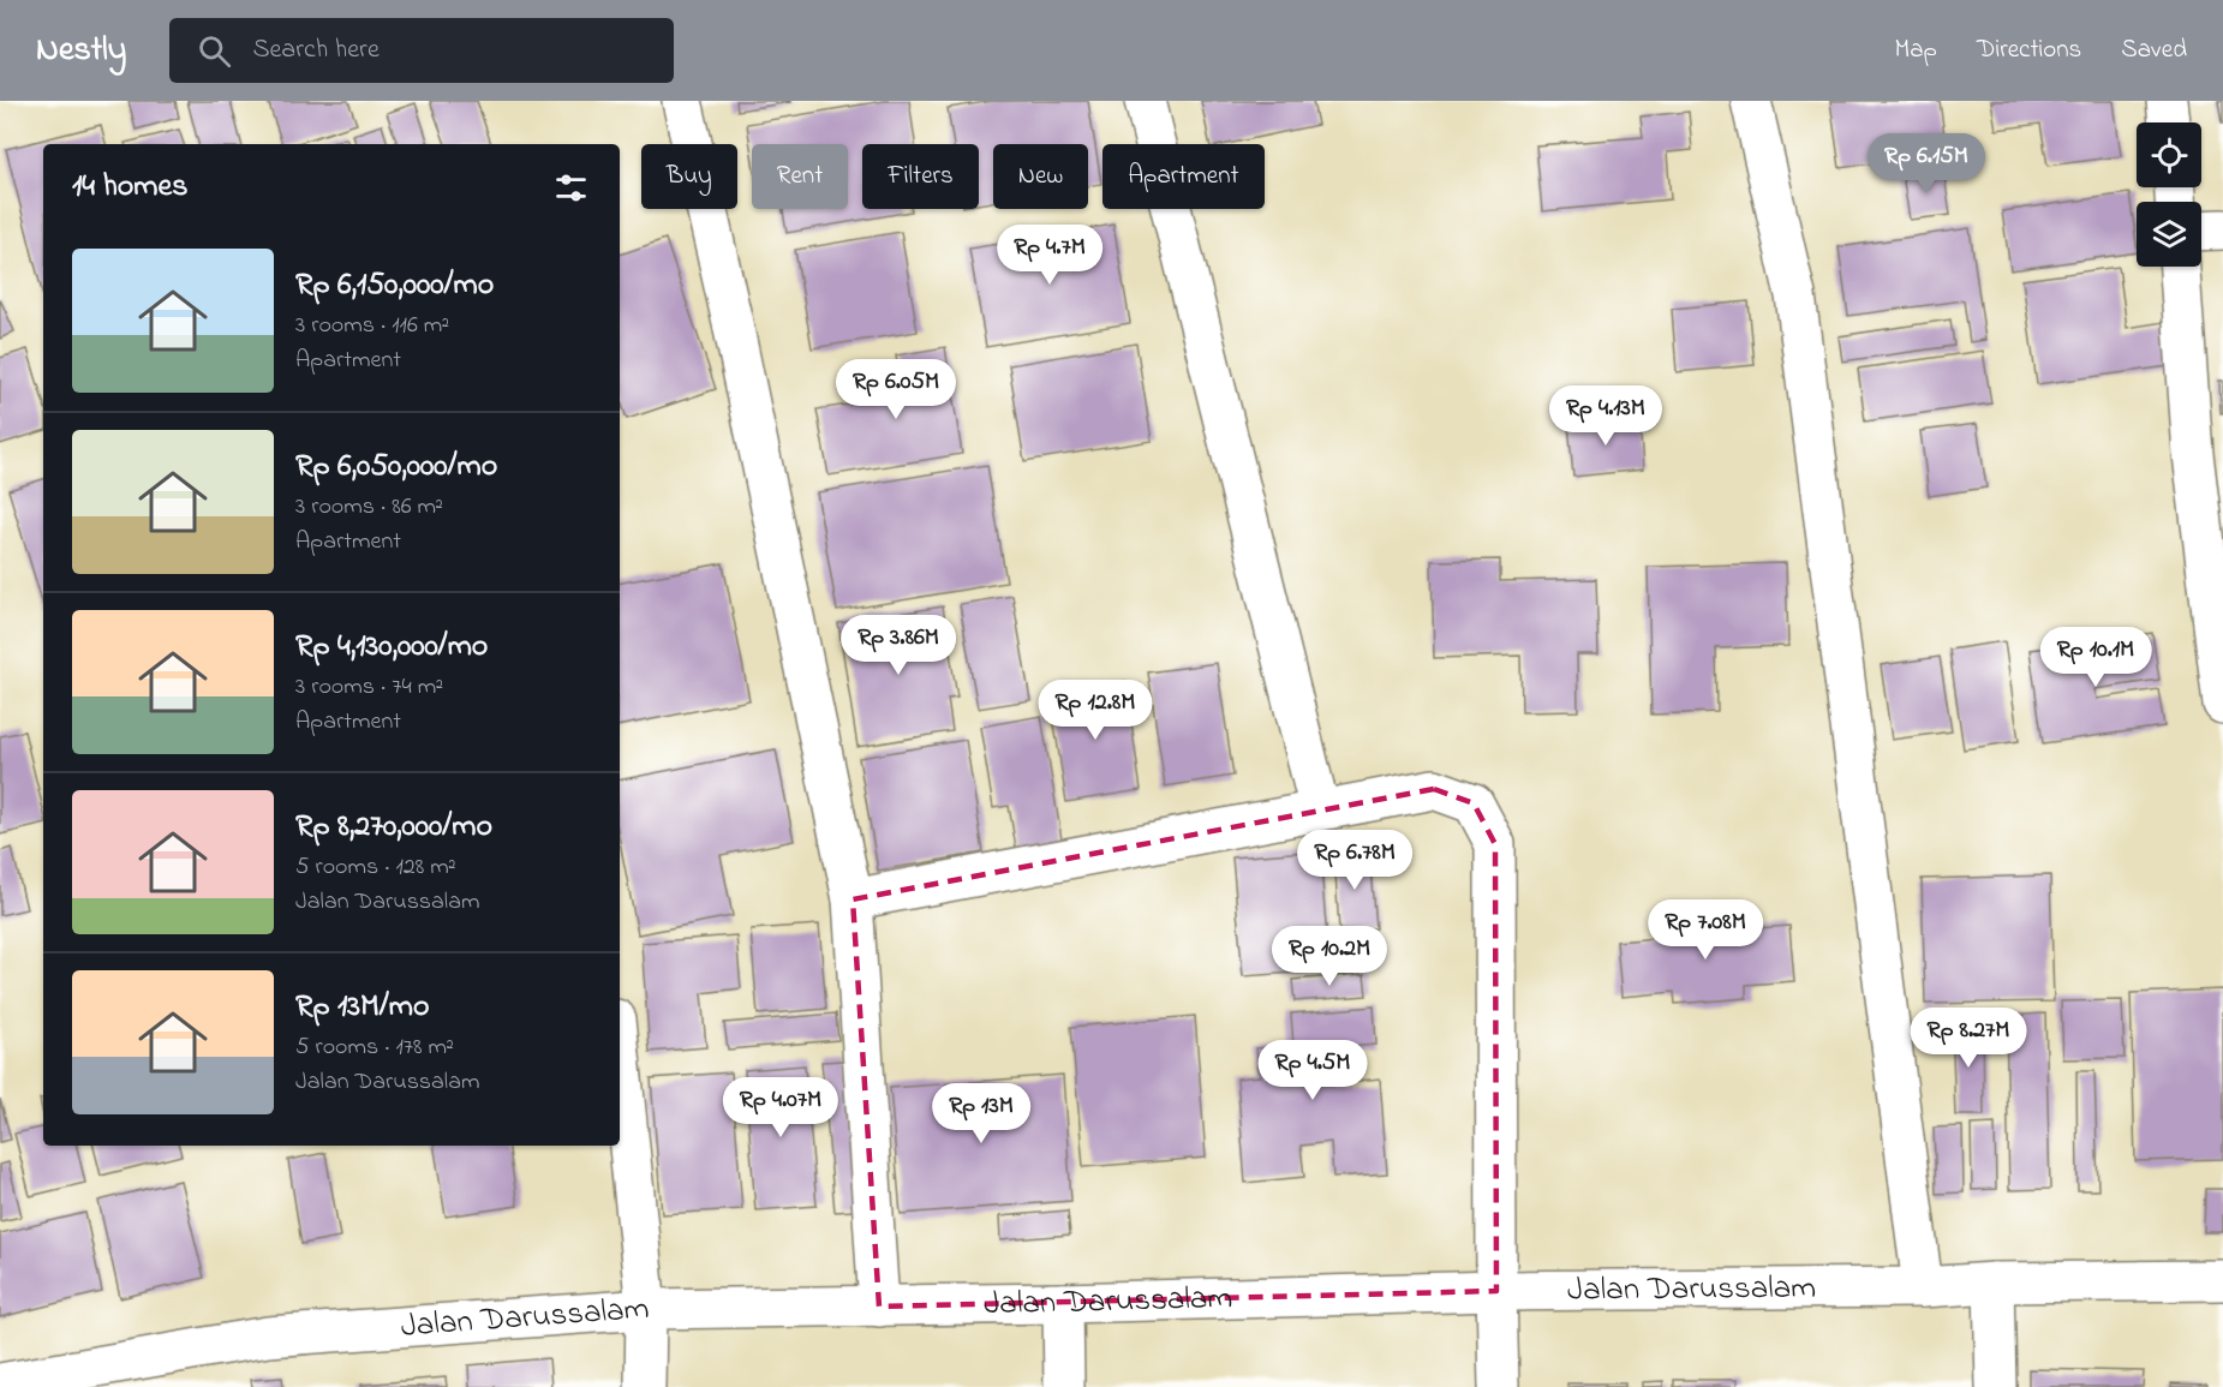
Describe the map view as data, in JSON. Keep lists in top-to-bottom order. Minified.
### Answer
{"streets":{"street":["Jalan Darussalam"]},"page":{"header":"Nestly","search":"Search here","nav":["Map","Directions","Saved"],"price":["Rp 6.15M","Rp 4.7M","Rp 6.05M","Rp 4.13M","Rp 3.86M","Rp 10.1M","Rp 12.8M","Rp 6.78M","Rp 7.08M","Rp 10.2M","Rp 8.27M","Rp 4.5M","Rp 4.07M","Rp 13M"],"chip":["Buy","Rent","Filters","New","Apartment"],"heading":"14 homes","list":[{"name":"Rp 6,150,000/mo","note":"3 rooms · 116 m² · Apartment"},{"name":"Rp 6,050,000/mo","note":"3 rooms · 86 m² · Apartment"},{"name":"Rp 4,130,000/mo","note":"3 rooms · 74 m² · Apartment"},{"name":"Rp 8,270,000/mo","note":"5 rooms · 128 m² · Jalan Darussalam"},{"name":"Rp 13M/mo","note":"5 rooms · 178 m² · Jalan Darussalam"}]}}
